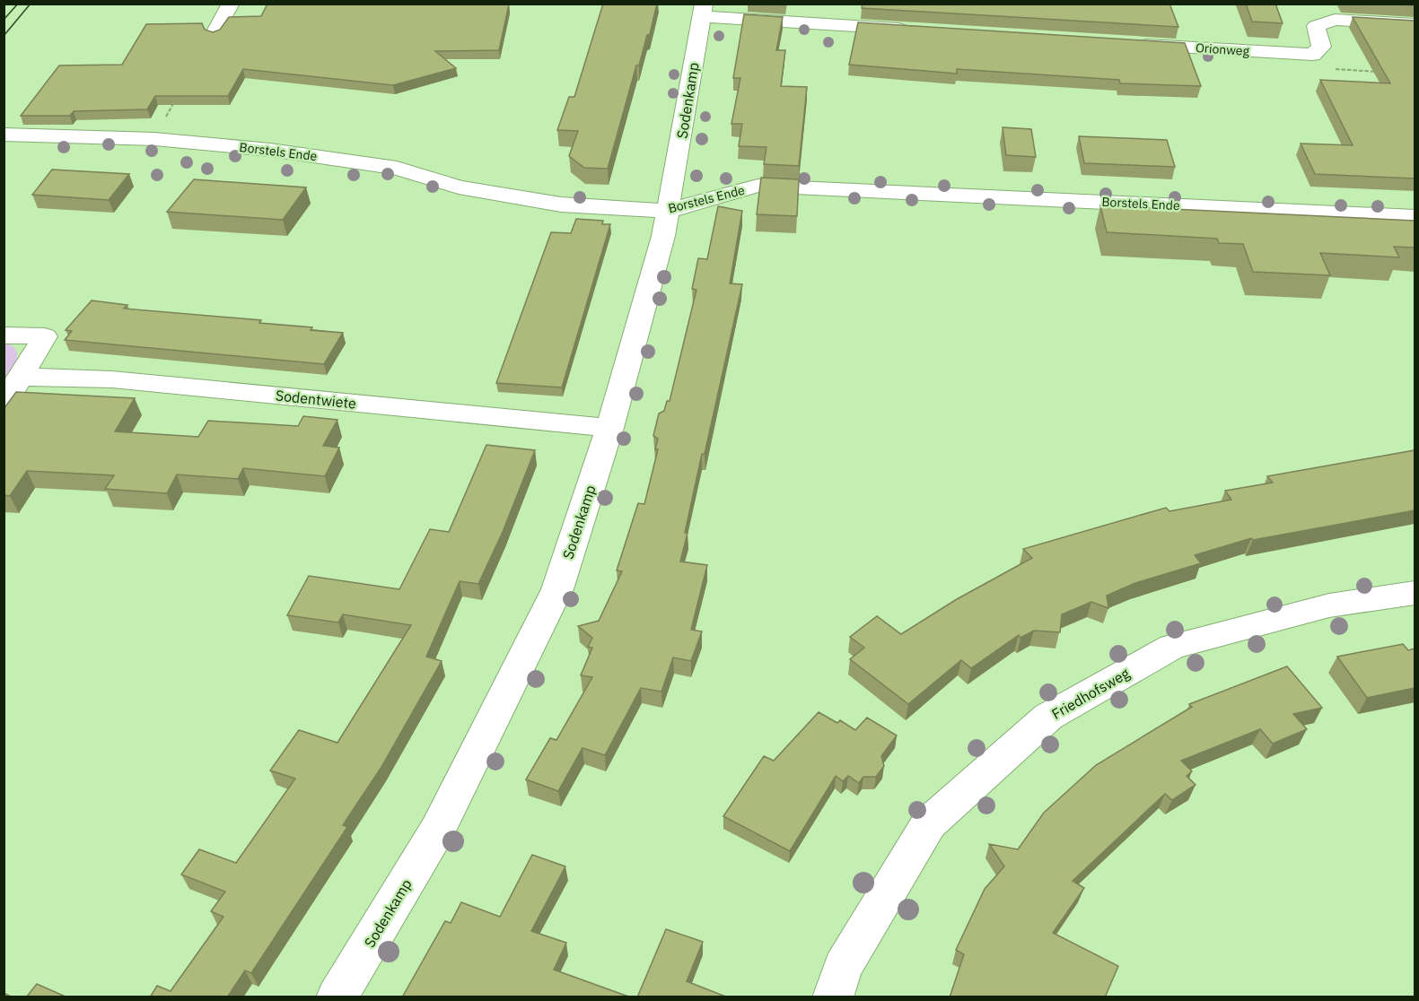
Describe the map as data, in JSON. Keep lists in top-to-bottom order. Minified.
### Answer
{"streets":{"street":["Orionweg","Sodenkamp","Borstels Ende","Sodentwiete","Friedhofsweg"]},"crossings":[["Sodenkamp","Borstels Ende"],["Sodenkamp","Sodentwiete"]]}
